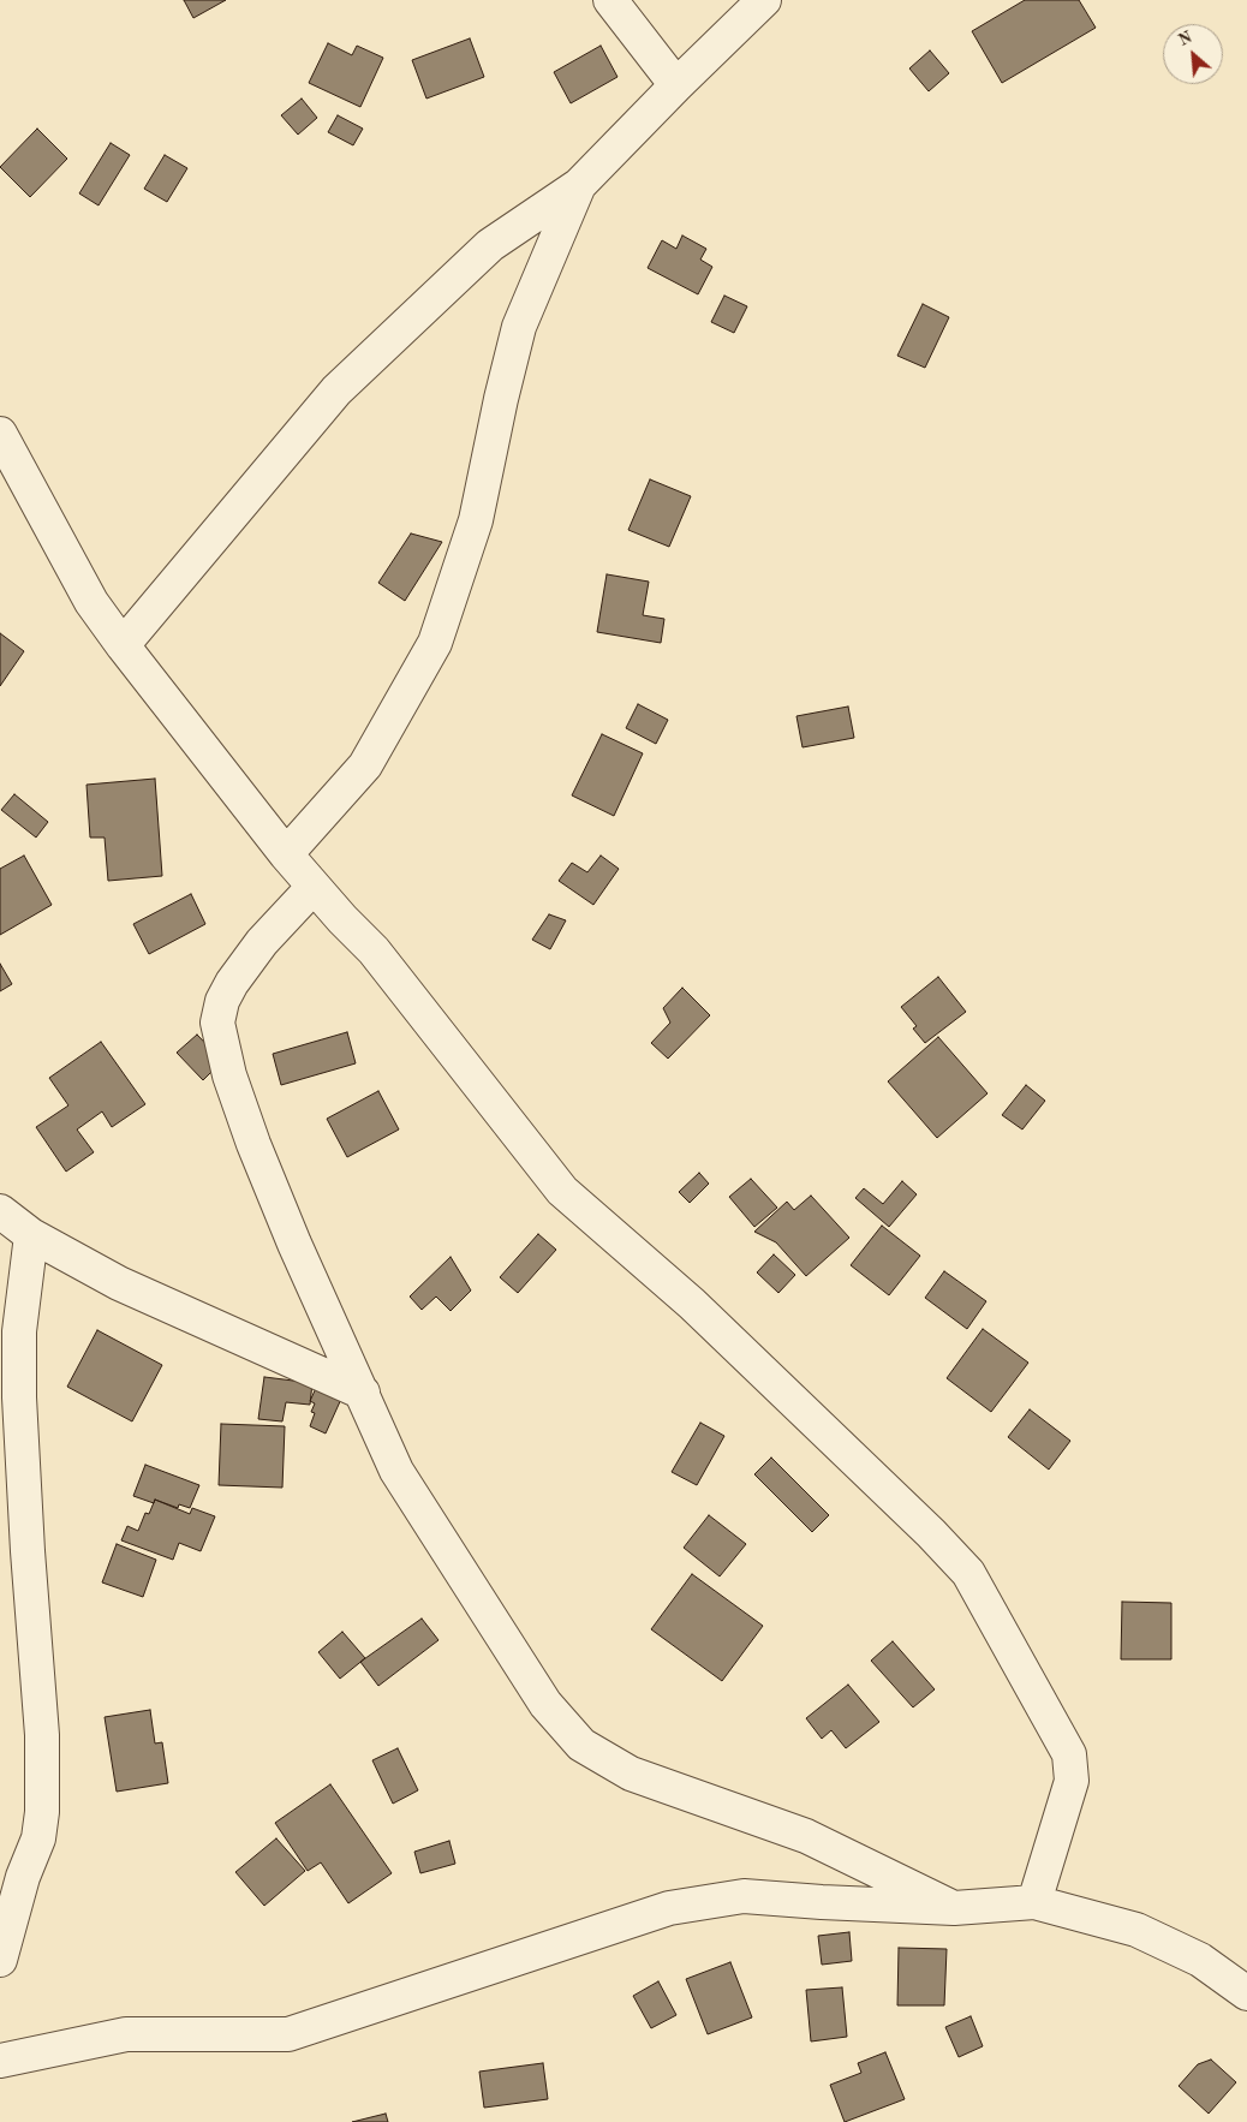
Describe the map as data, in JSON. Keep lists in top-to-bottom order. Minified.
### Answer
{"north":"top left"}
